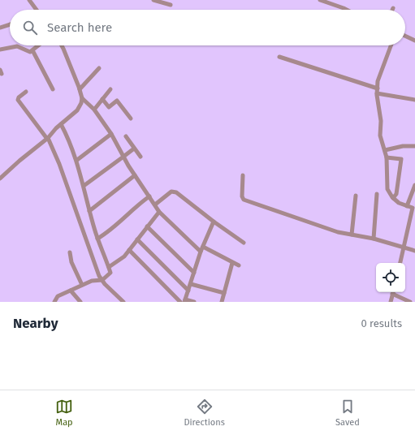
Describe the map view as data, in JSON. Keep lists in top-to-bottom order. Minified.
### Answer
{"page":{"search":"Search here","heading":["Nearby","0 results"],"nav":["Map","Directions","Saved"]}}
